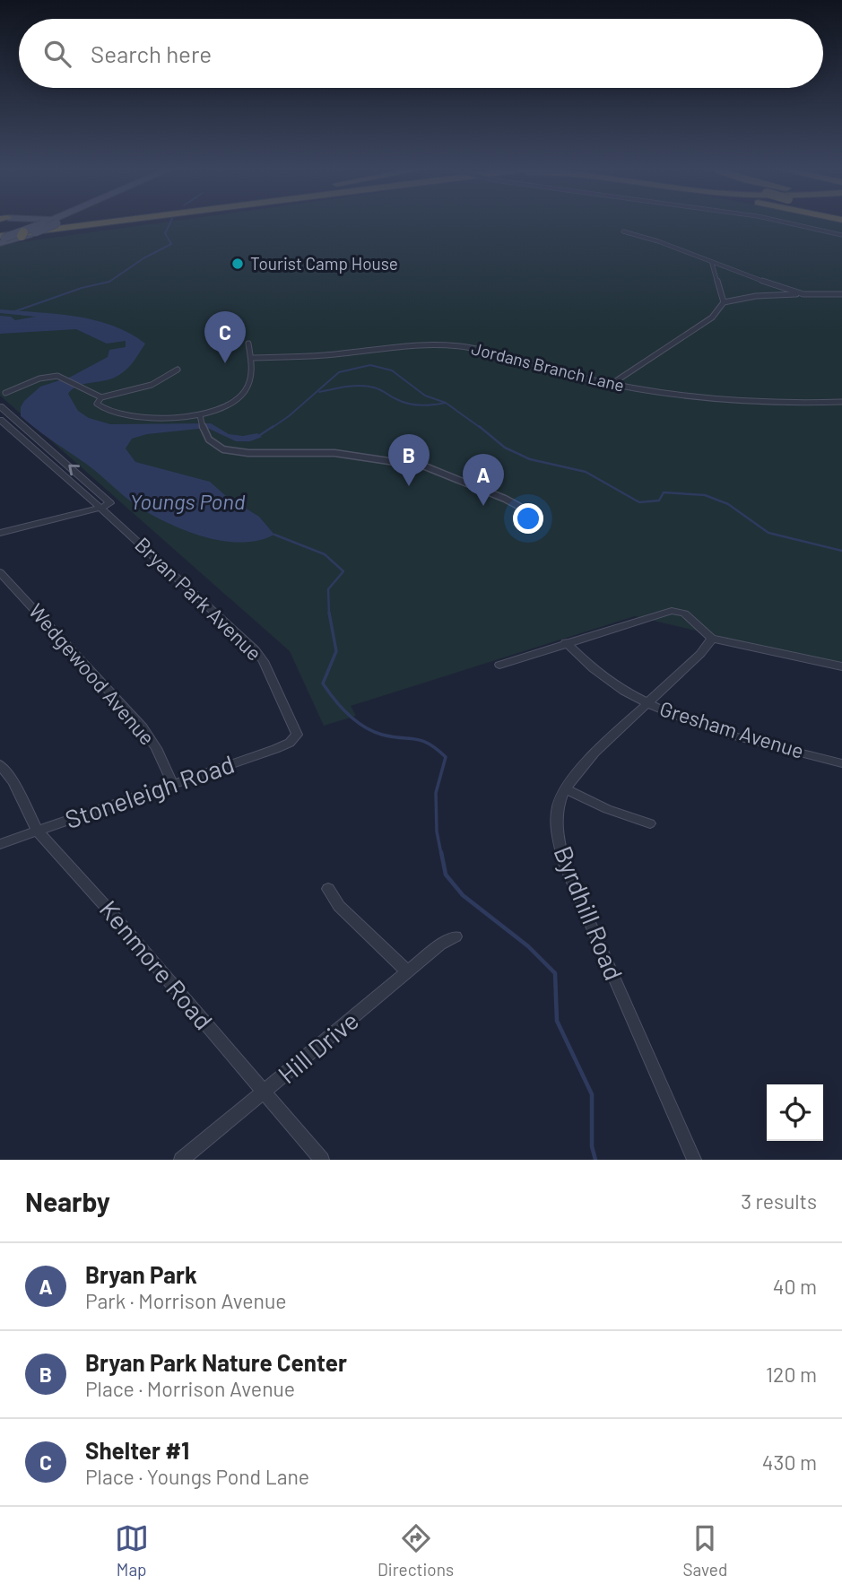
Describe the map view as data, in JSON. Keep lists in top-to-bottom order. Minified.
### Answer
{"streets":{"street":["Jordans Branch Lane","Bryan Park Avenue","Wedgewood Avenue","Gresham Avenue","Stoneleigh Road","Byrdhill Road","Kenmore Road","Hill Drive"]},"crossings":[["Bryan Park Avenue","Stoneleigh Road"],["Wedgewood Avenue","Stoneleigh Road"],["Gresham Avenue","Byrdhill Road"],["Stoneleigh Road","Kenmore Road"],["Kenmore Road","Hill Drive"]],"water":["Youngs Pond"],"places":["Tourist Camp House"],"page":{"search":"Search here","pins":["C","B","A"],"heading":["Nearby","3 results"],"list":[{"mark":"A","name":"Bryan Park","note":"Park · Morrison Avenue","value":"40 m"},{"mark":"B","name":"Bryan Park Nature Center","note":"Place · Morrison Avenue","value":"120 m"},{"mark":"C","name":"Shelter #1","note":"Place · Youngs Pond Lane","value":"430 m"}],"nav":["Map","Directions","Saved"]}}
